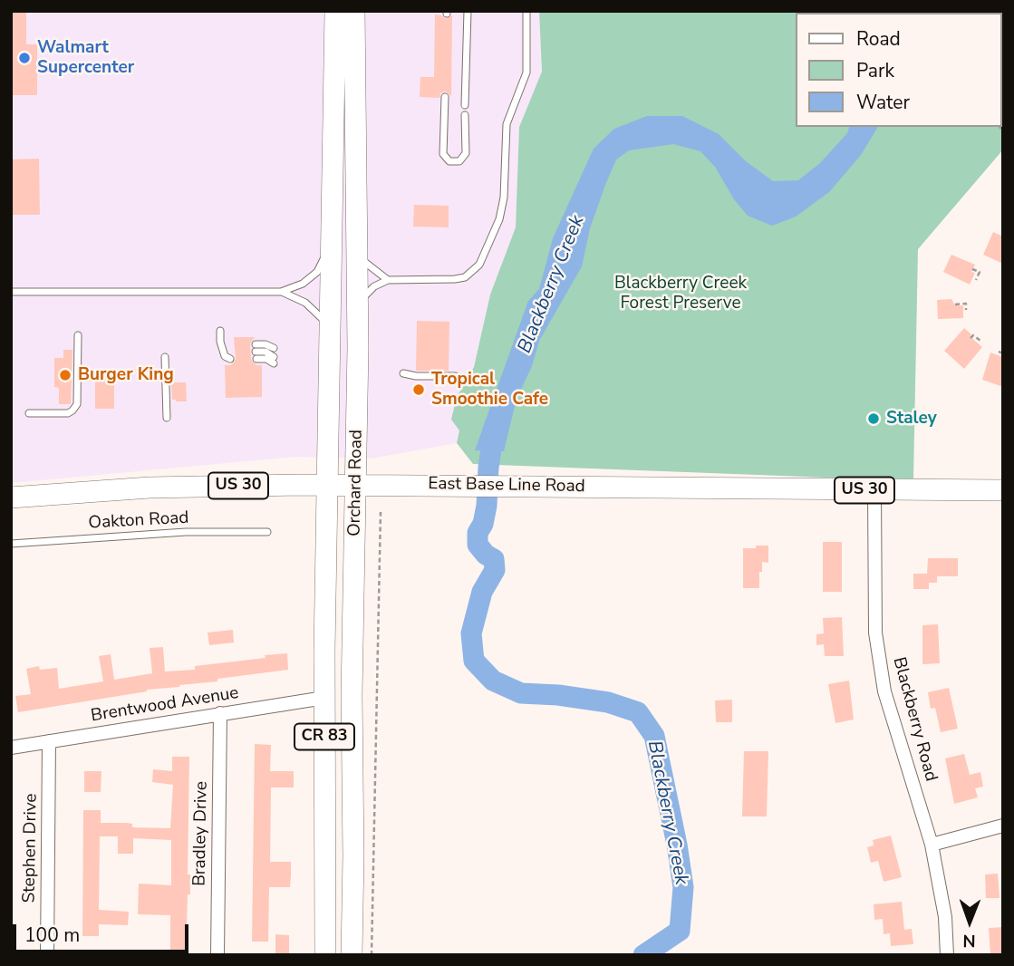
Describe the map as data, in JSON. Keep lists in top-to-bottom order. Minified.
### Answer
{"streets":{"main road":["Orchard Road","US 30","East Base Line Road","CR 83"],"street":["Brentwood Avenue","Blackberry Road","Bradley Drive","Stephen Drive"],"lane":["Oakton Road"]},"crossings":[["Orchard Road","East Base Line Road"],["Orchard Road","Brentwood Avenue"],["East Base Line Road","Blackberry Road"],["Brentwood Avenue","Bradley Drive"],["Brentwood Avenue","Stephen Drive"]],"water":["Blackberry Creek"],"parks":["Blackberry Creek Forest Preserve"],"places":["Walmart Supercenter","Burger King","Tropical Smoothie Cafe","Staley"],"legend":["Road","Park","Water"],"scale_bar":"100 m","north":"bottom"}
